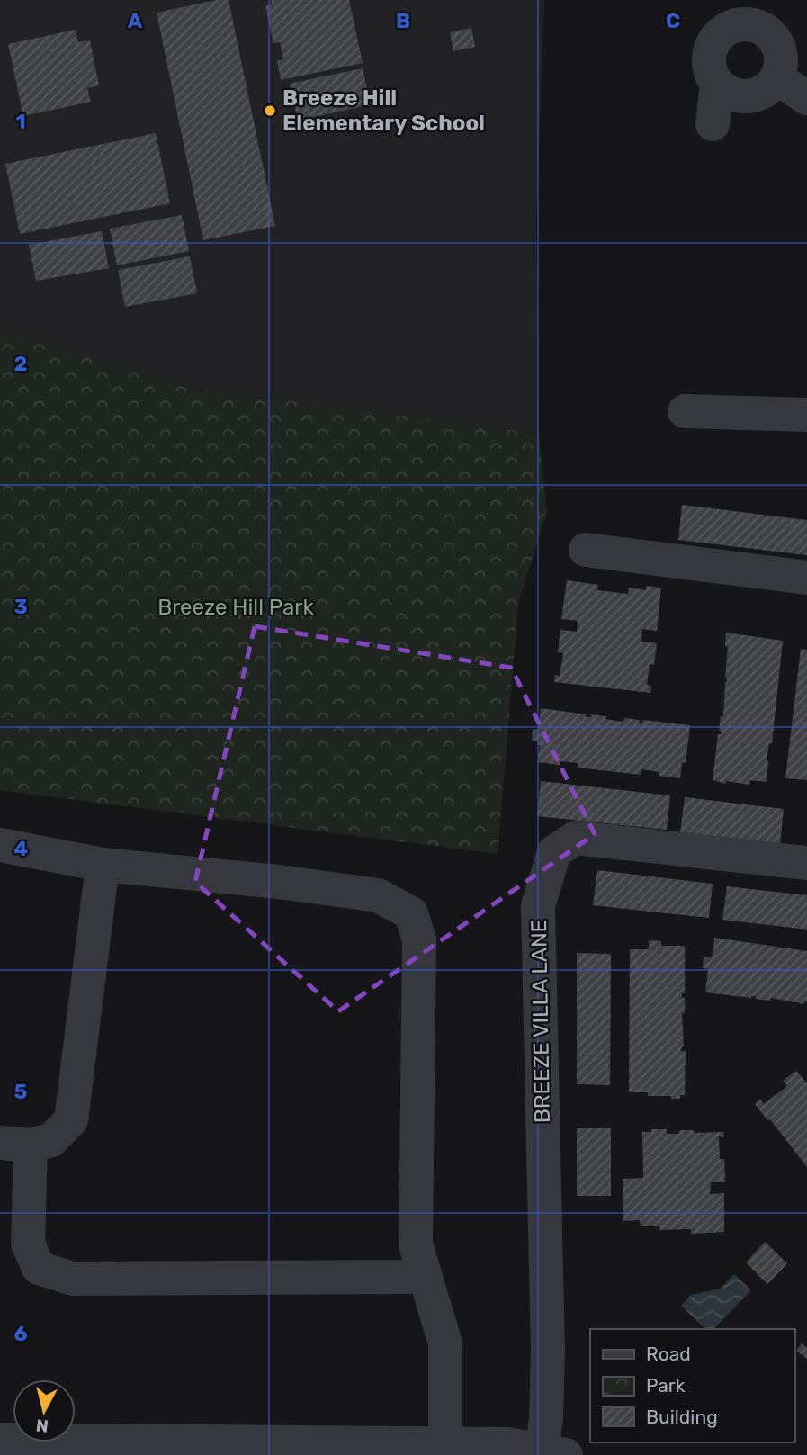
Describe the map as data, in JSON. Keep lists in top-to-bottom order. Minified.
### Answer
{"streets":{"street":["BREEZE VILLA LANE"]},"parks":["Breeze Hill Park"],"places":["Breeze Hill Elementary School"],"legend":["Road","Park","Building"],"north":"bottom","grid":{"columns":["A","B","C"],"rows":["1","2","3","4","5","6"]}}
